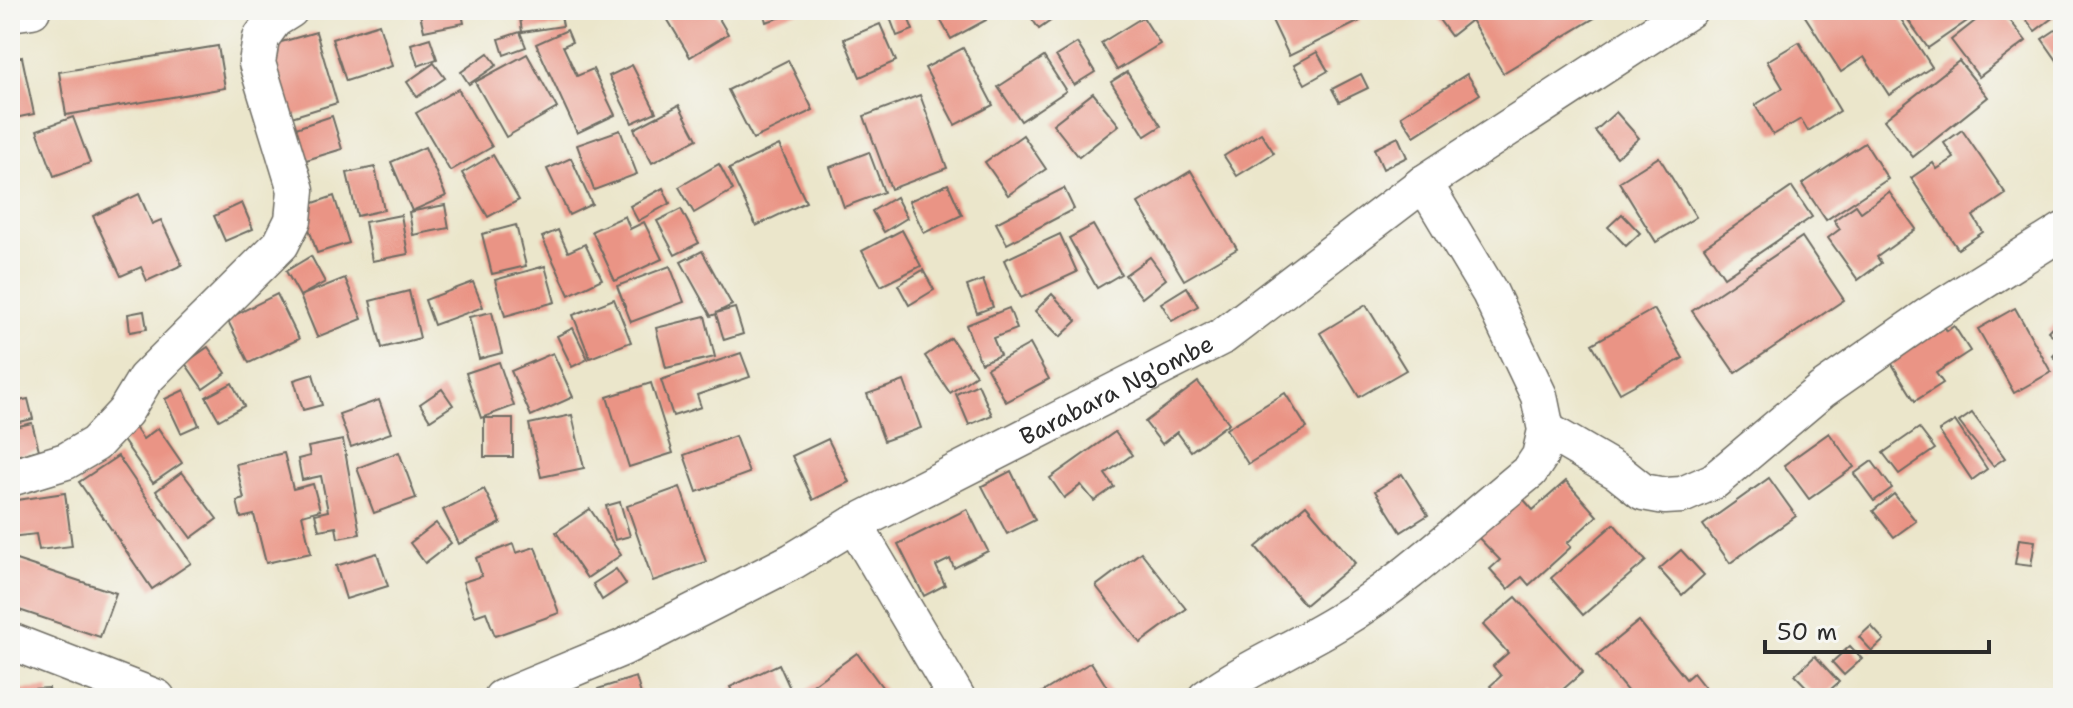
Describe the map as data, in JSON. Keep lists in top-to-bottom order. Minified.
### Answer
{"streets":{"street":["Barabara Ng'ombe"]},"scale_bar":"50 m"}
